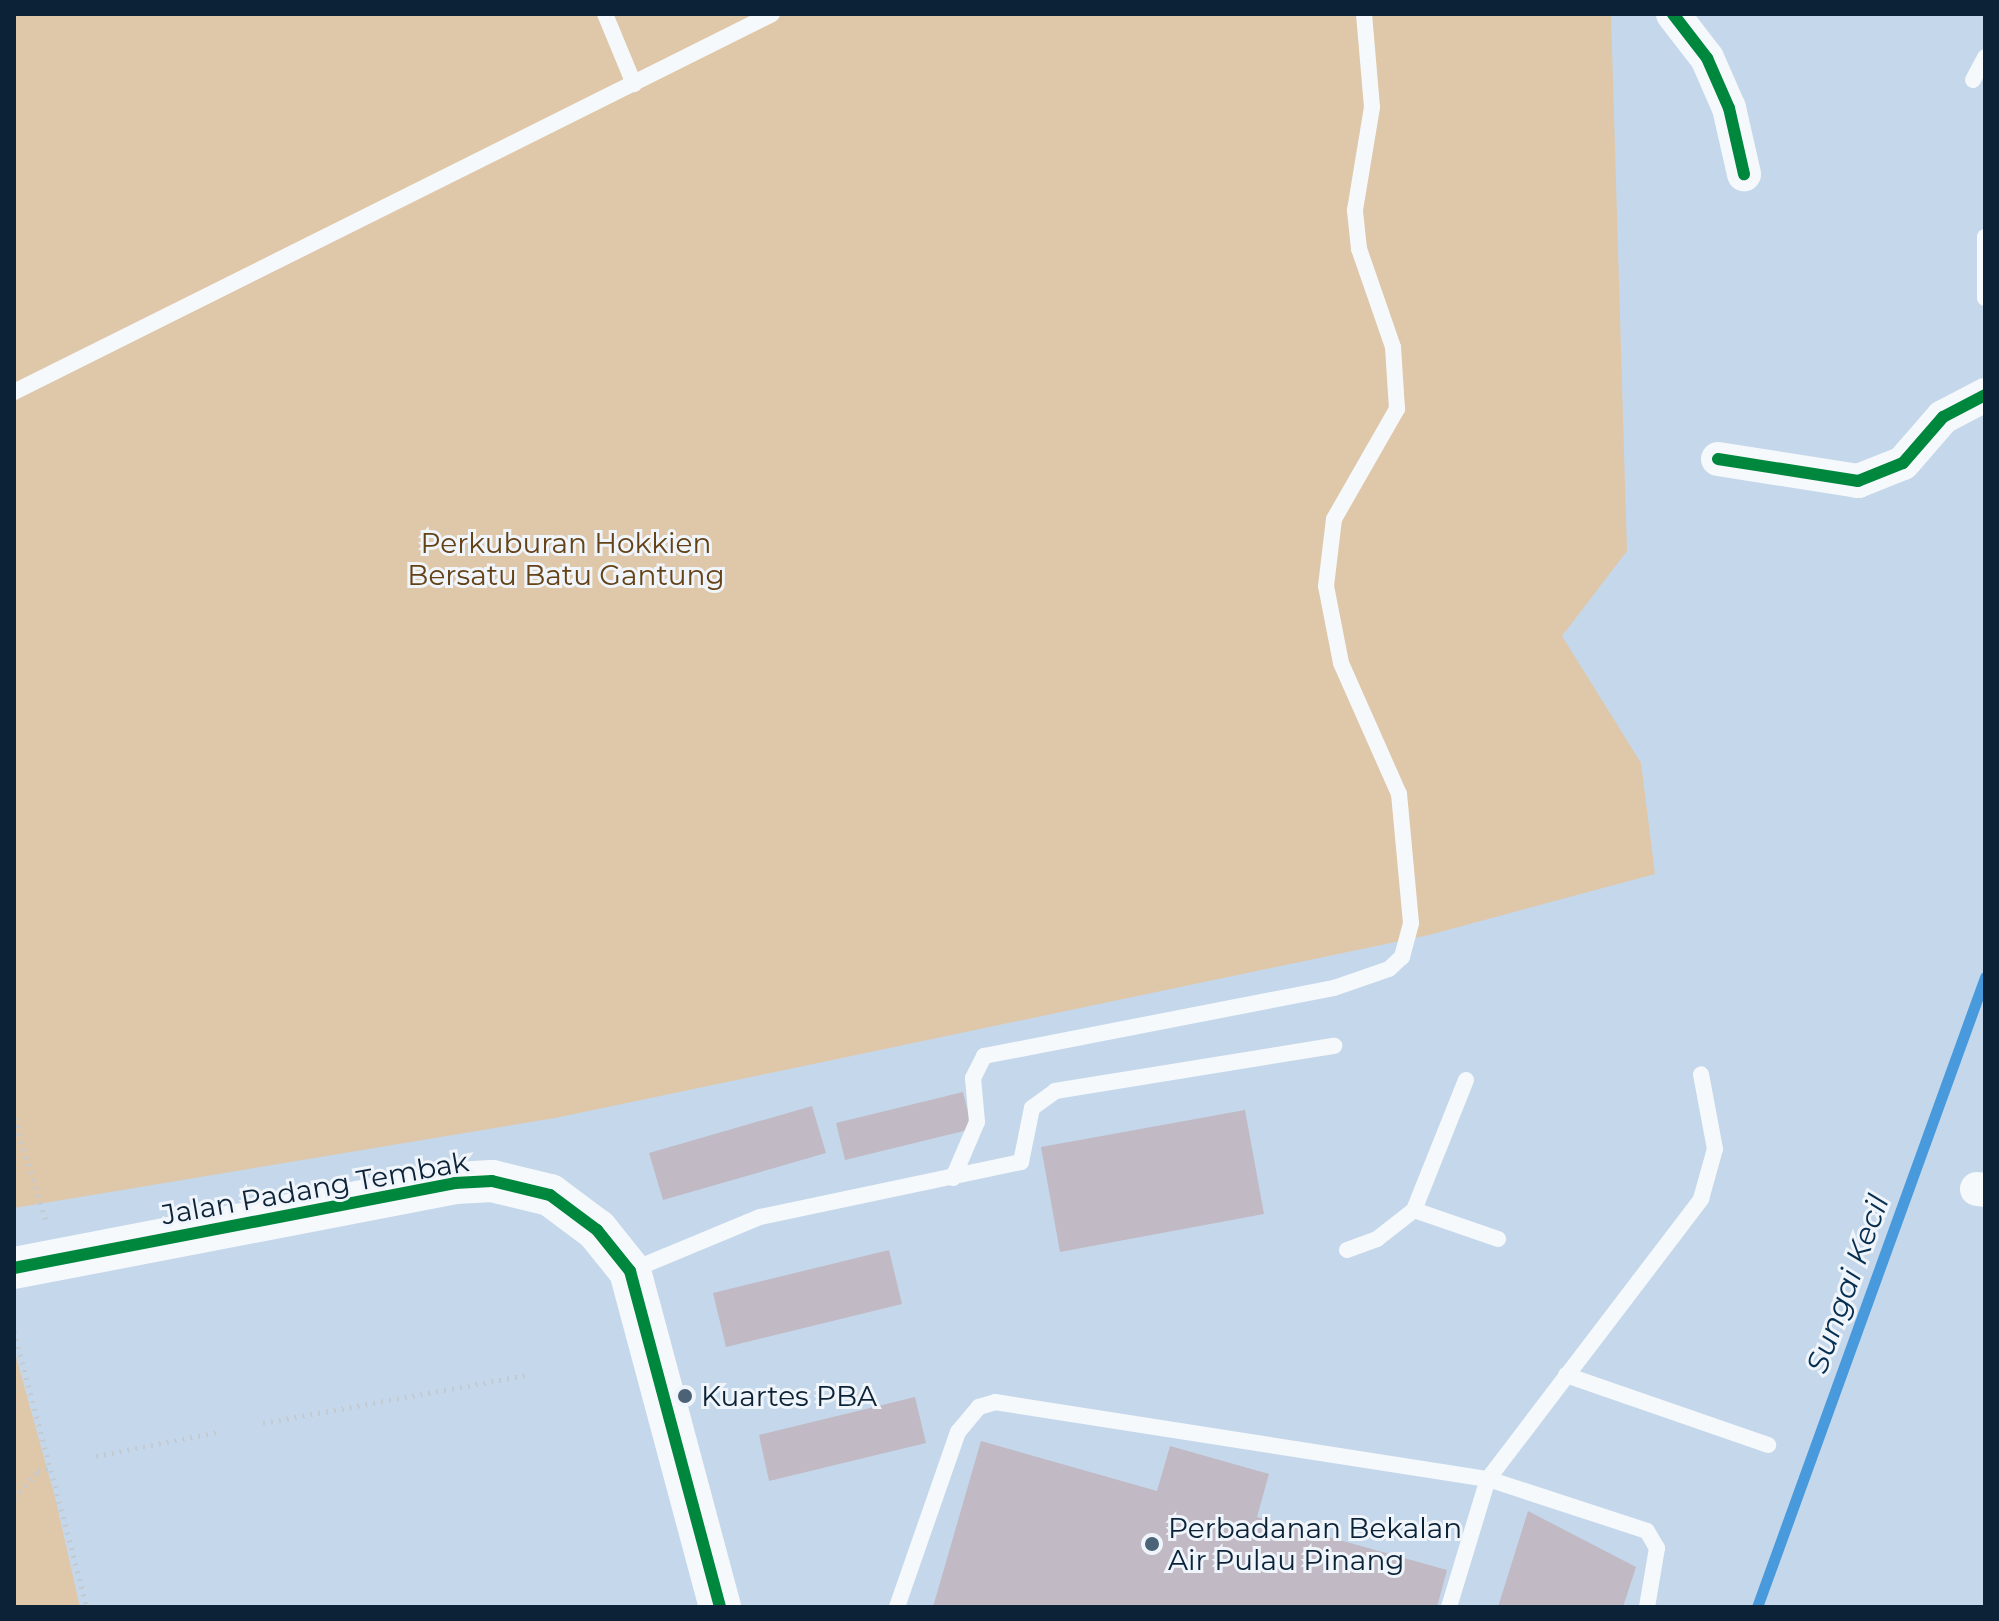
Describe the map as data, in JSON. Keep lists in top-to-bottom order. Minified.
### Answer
{"streets":{"street":["Jalan Padang Tembak"]},"water":["Sungai Kecil"],"parks":["Perkuburan Hokkien Bersatu Batu Gantung"],"places":["Kuartes PBA","Perbadanan Bekalan Air Pulau Pinang"]}
